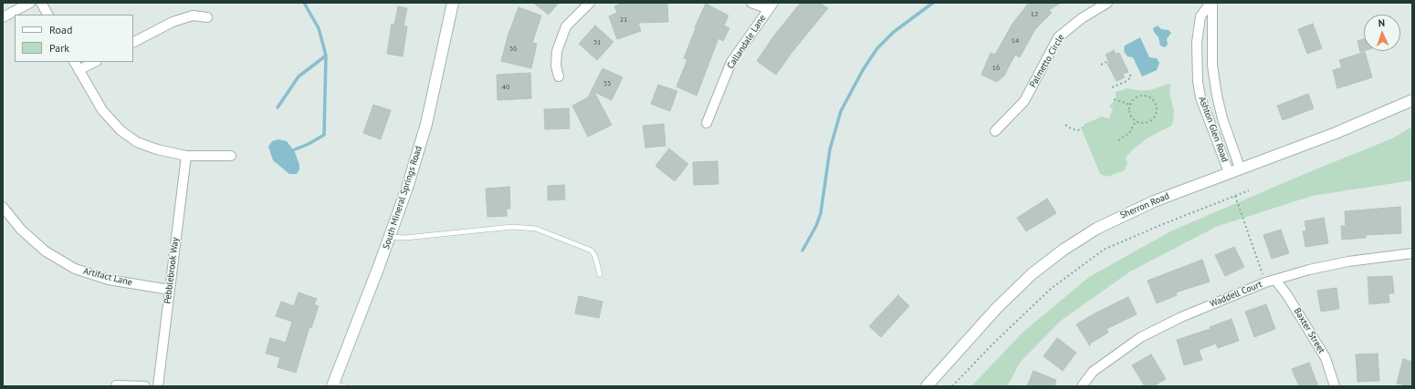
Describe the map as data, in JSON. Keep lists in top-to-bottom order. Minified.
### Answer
{"streets":{"main road":["South Mineral Springs Road","Sherron Road"],"street":["Callandale Lane","Palmetto Circle","Ashton Glen Road","Pebblebrook Way","Artifact Lane","Waddell Court","Baxter Street"]},"crossings":[["Ashton Glen Road","Sherron Road"],["Pebblebrook Way","Artifact Lane"],["Waddell Court","Baxter Street"]],"house_numbers":["12","21","14","31","36","16","35","40"],"legend":["Road","Park"],"north":"top"}
